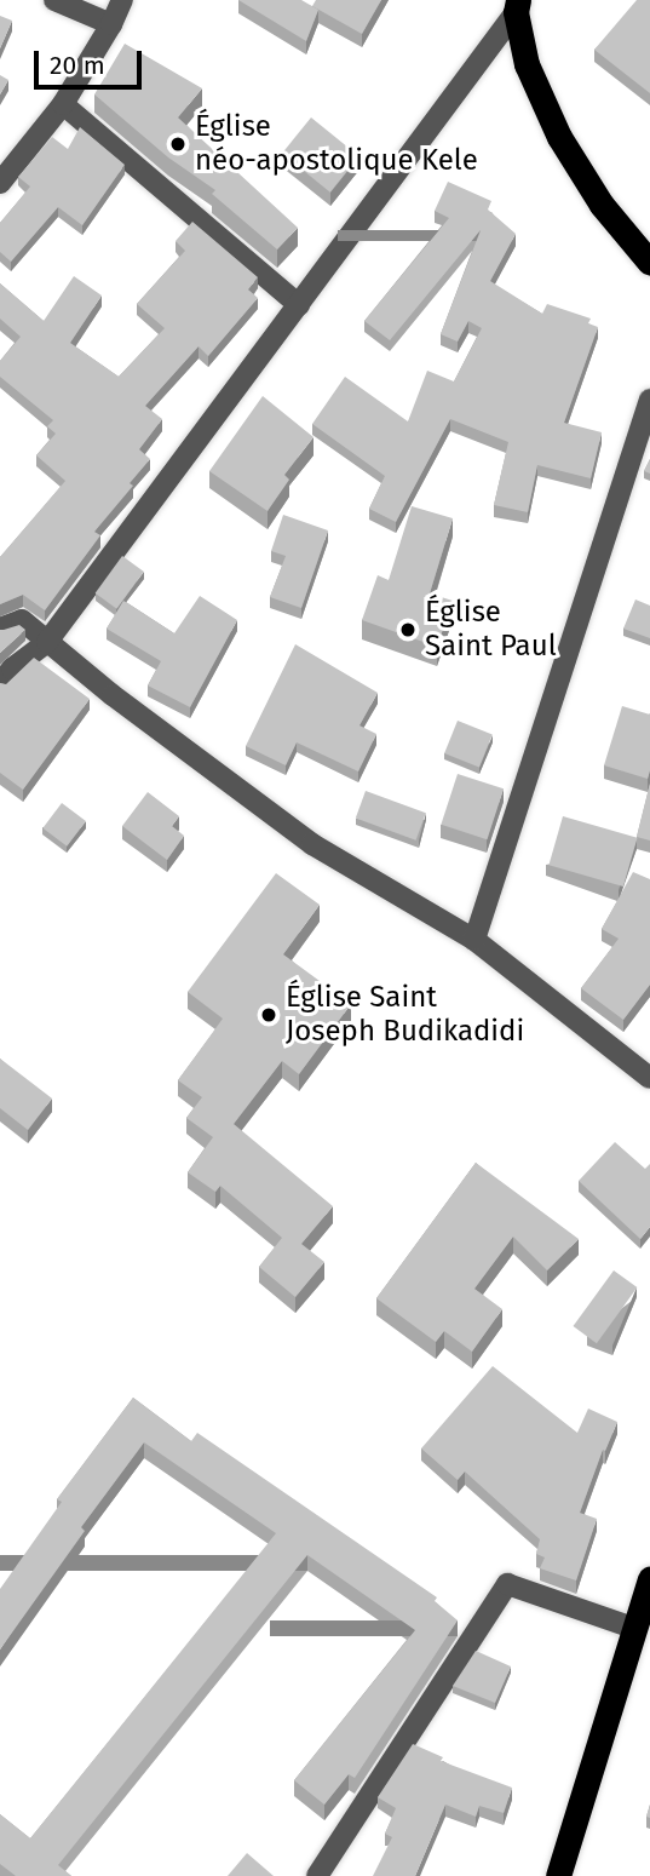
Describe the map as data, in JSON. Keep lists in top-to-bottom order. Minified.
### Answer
{"places":["Église néo-apostolique Kele","Église Saint Paul","Église Saint Joseph Budikadidi"],"scale_bar":"20 m"}
